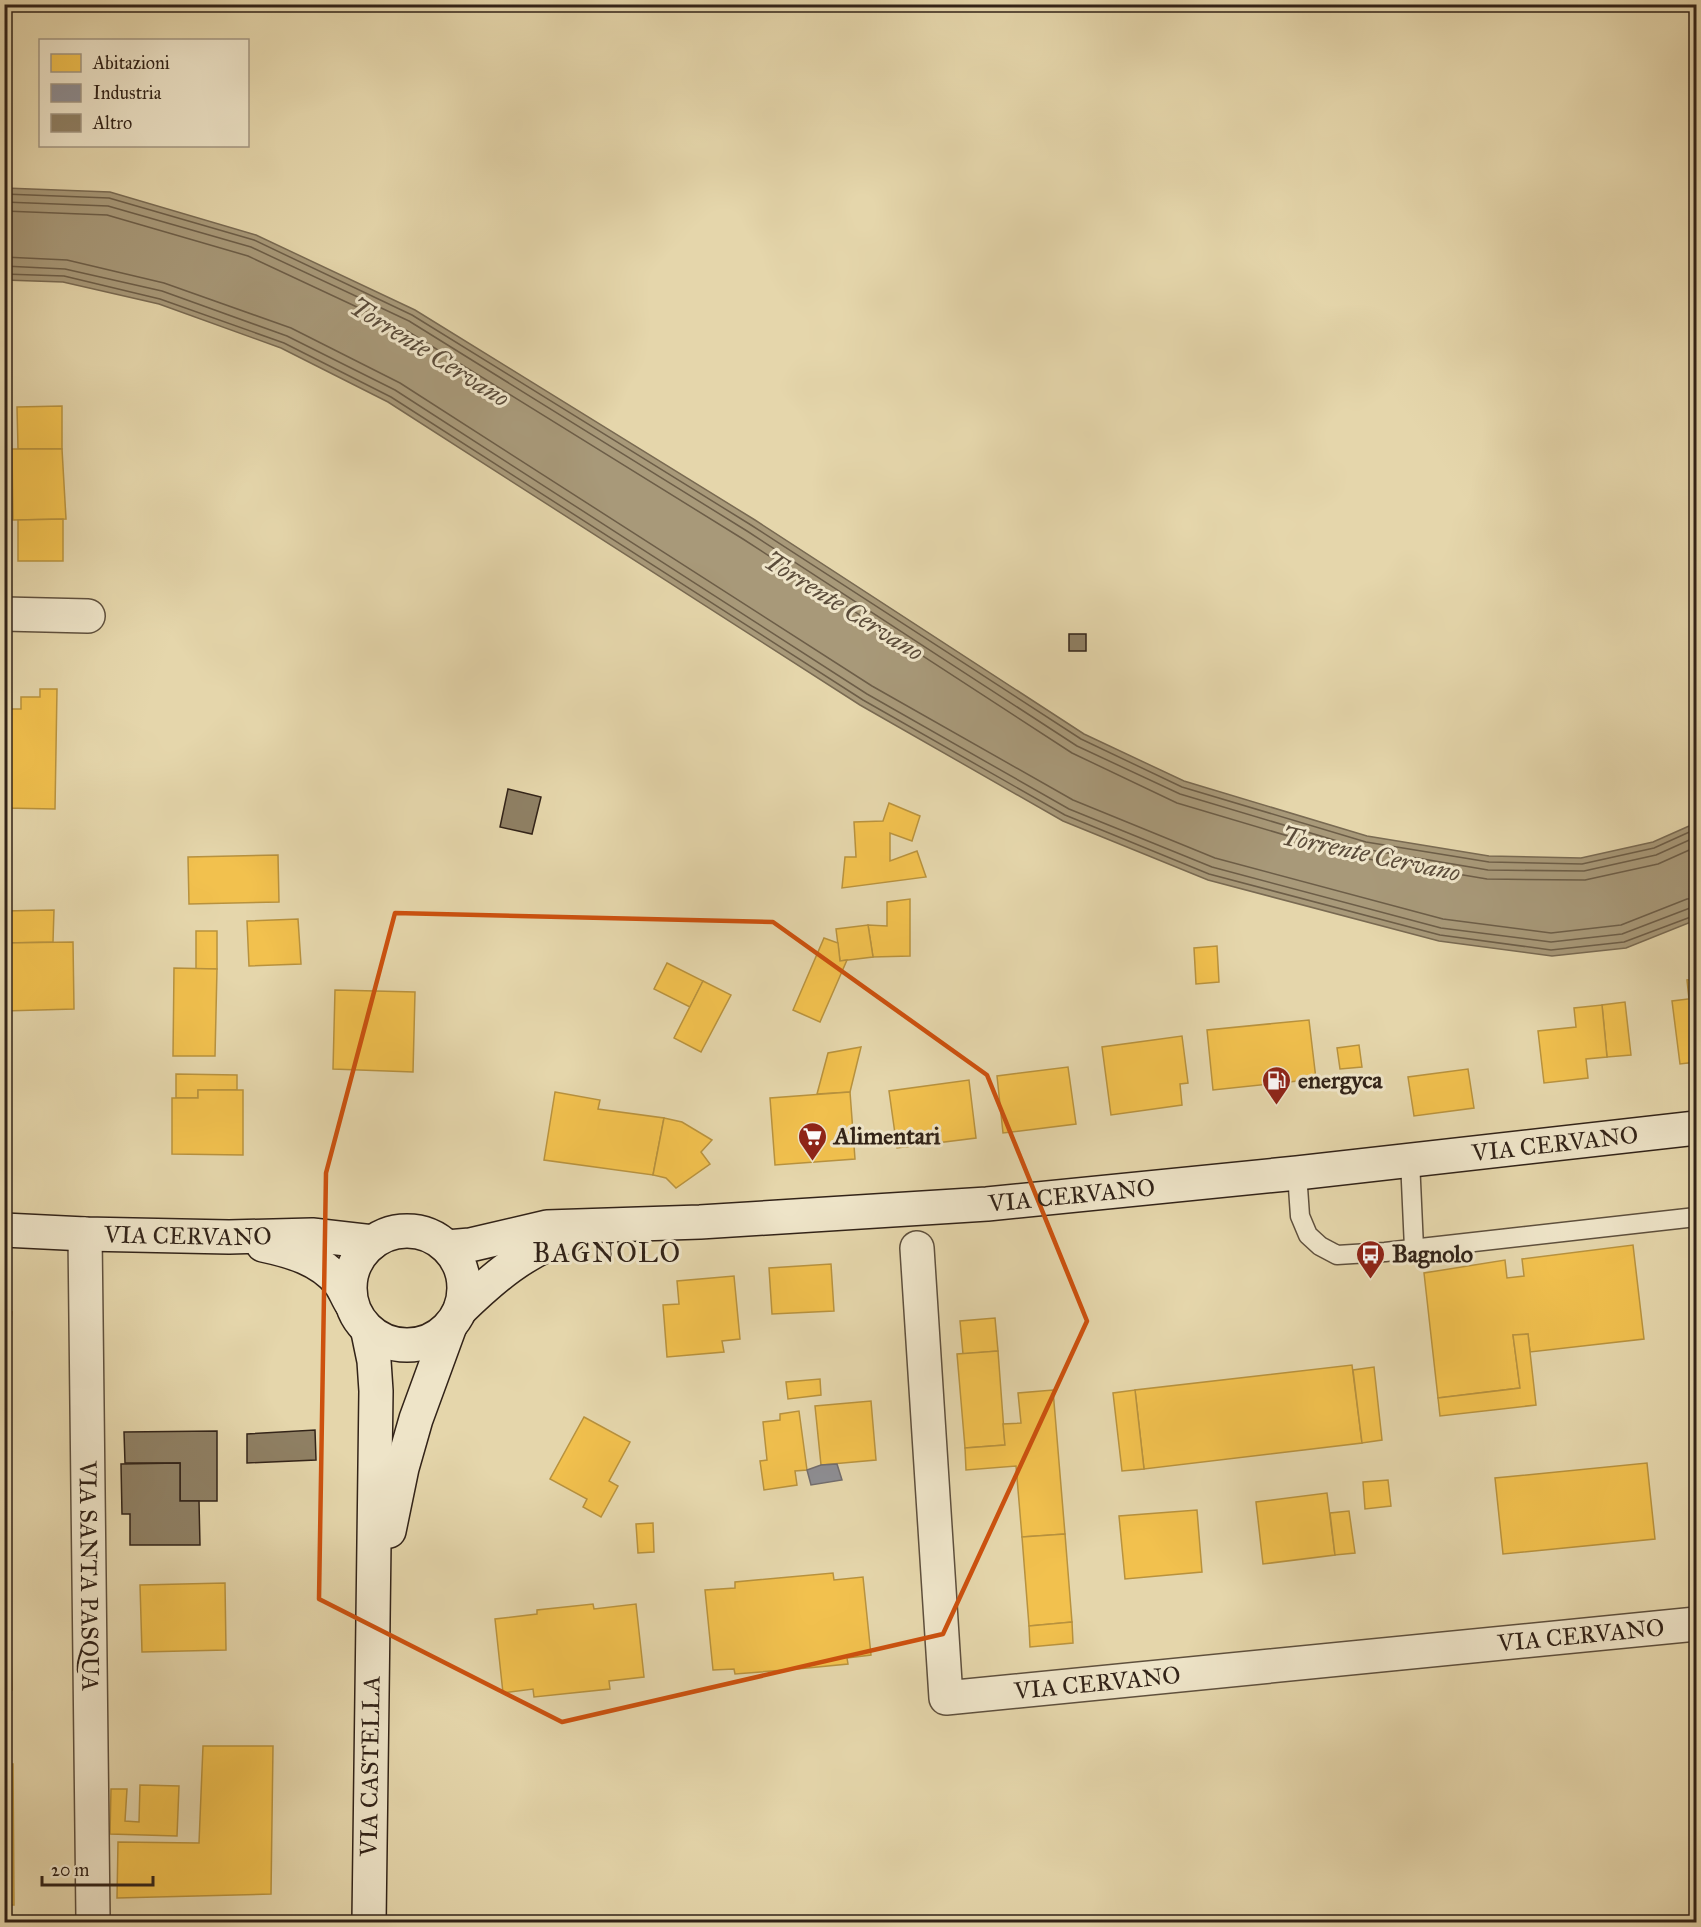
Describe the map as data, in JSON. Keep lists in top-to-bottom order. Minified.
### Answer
{"streets":{"main road":["VIA CERVANO","VIA SANTA PASQUA","VIA CASTELLA"]},"crossings":[["VIA CERVANO","VIA SANTA PASQUA"]],"districts":["BAGNOLO"],"water":["Torrente Cervano"],"places":{"fuel station":["energyca"],"supermarket":["Alimentari"],"bus stop":["Bagnolo"]},"legend":["Abitazioni","Industria","Altro"],"scale_bar":"20 m"}
